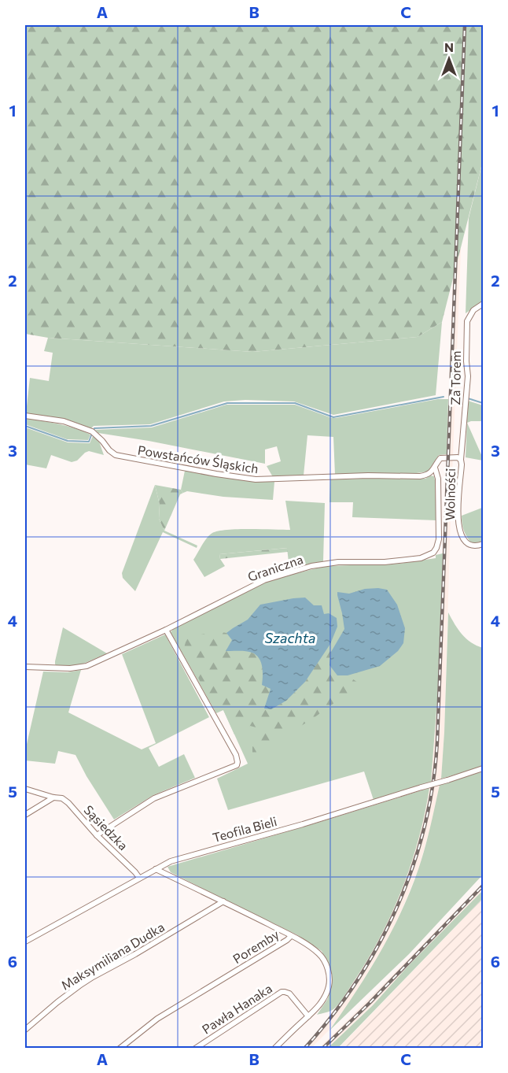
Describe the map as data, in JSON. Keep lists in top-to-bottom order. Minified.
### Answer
{"streets":{"street":["Za Torem","Powstańców Śląskich","Wolności","Graniczna","Sąsiedzka","Teofila Bieli","Poremby","Maksymiliana Dudka","Pawła Hanaka"]},"crossings":[["Za Torem","Powstańców Śląskich"],["Za Torem","Wolności"],["Powstańców Śląskich","Wolności"],["Powstańców Śląskich","Graniczna"],["Sąsiedzka","Teofila Bieli"],["Teofila Bieli","Poremby"],["Poremby","Maksymiliana Dudka"]],"water":["Szachta"],"north":"top","grid":{"columns":["A","B","C"],"rows":["1","2","3","4","5","6"]}}
